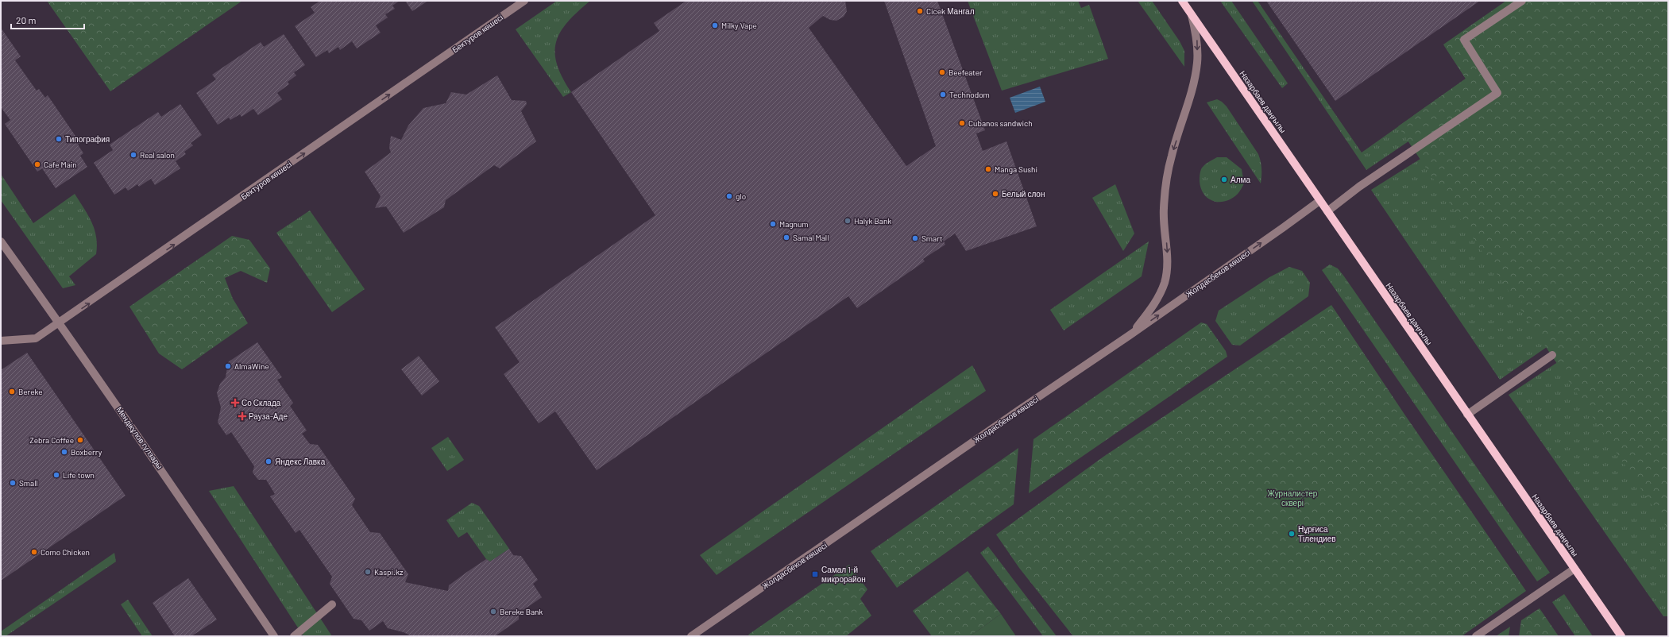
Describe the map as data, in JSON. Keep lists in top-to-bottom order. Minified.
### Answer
{"streets":{"main road":["Назарбаев даңғылы"],"street":["Бектуров көшесі","Жолдасбеков көшесі","Мендікұлов гүлзары"]},"crossings":[["Бектуров көшесі","Мендікұлов гүлзары"],["Назарбаев даңғылы","Жолдасбеков көшесі"]],"one_way":["Бектуров көшесі"],"parks":["Журналиcтер сквері"],"places":{"other":["Cicek Мангал","Milky Vape","Beefeater","Technodom","Cubanos sandwich","Типография","Real salon","Cafe Main","Manga Sushi","Алма","Белый слон","glo","Halyk Bank","Magnum","Samal Mall","Smart","AlmaWine","Bereke","Zebra Coffee","Boxberry","Яндекс Лавка","Life town","Small","Нұрғиса Тілендиев","Como Chicken","Kaspi.kz","Bereke Bank"],"health":["Со Склада","Рауза-Аде"],"transit":["Самал 1-й микрорайон"]},"scale_bar":"20 m"}
